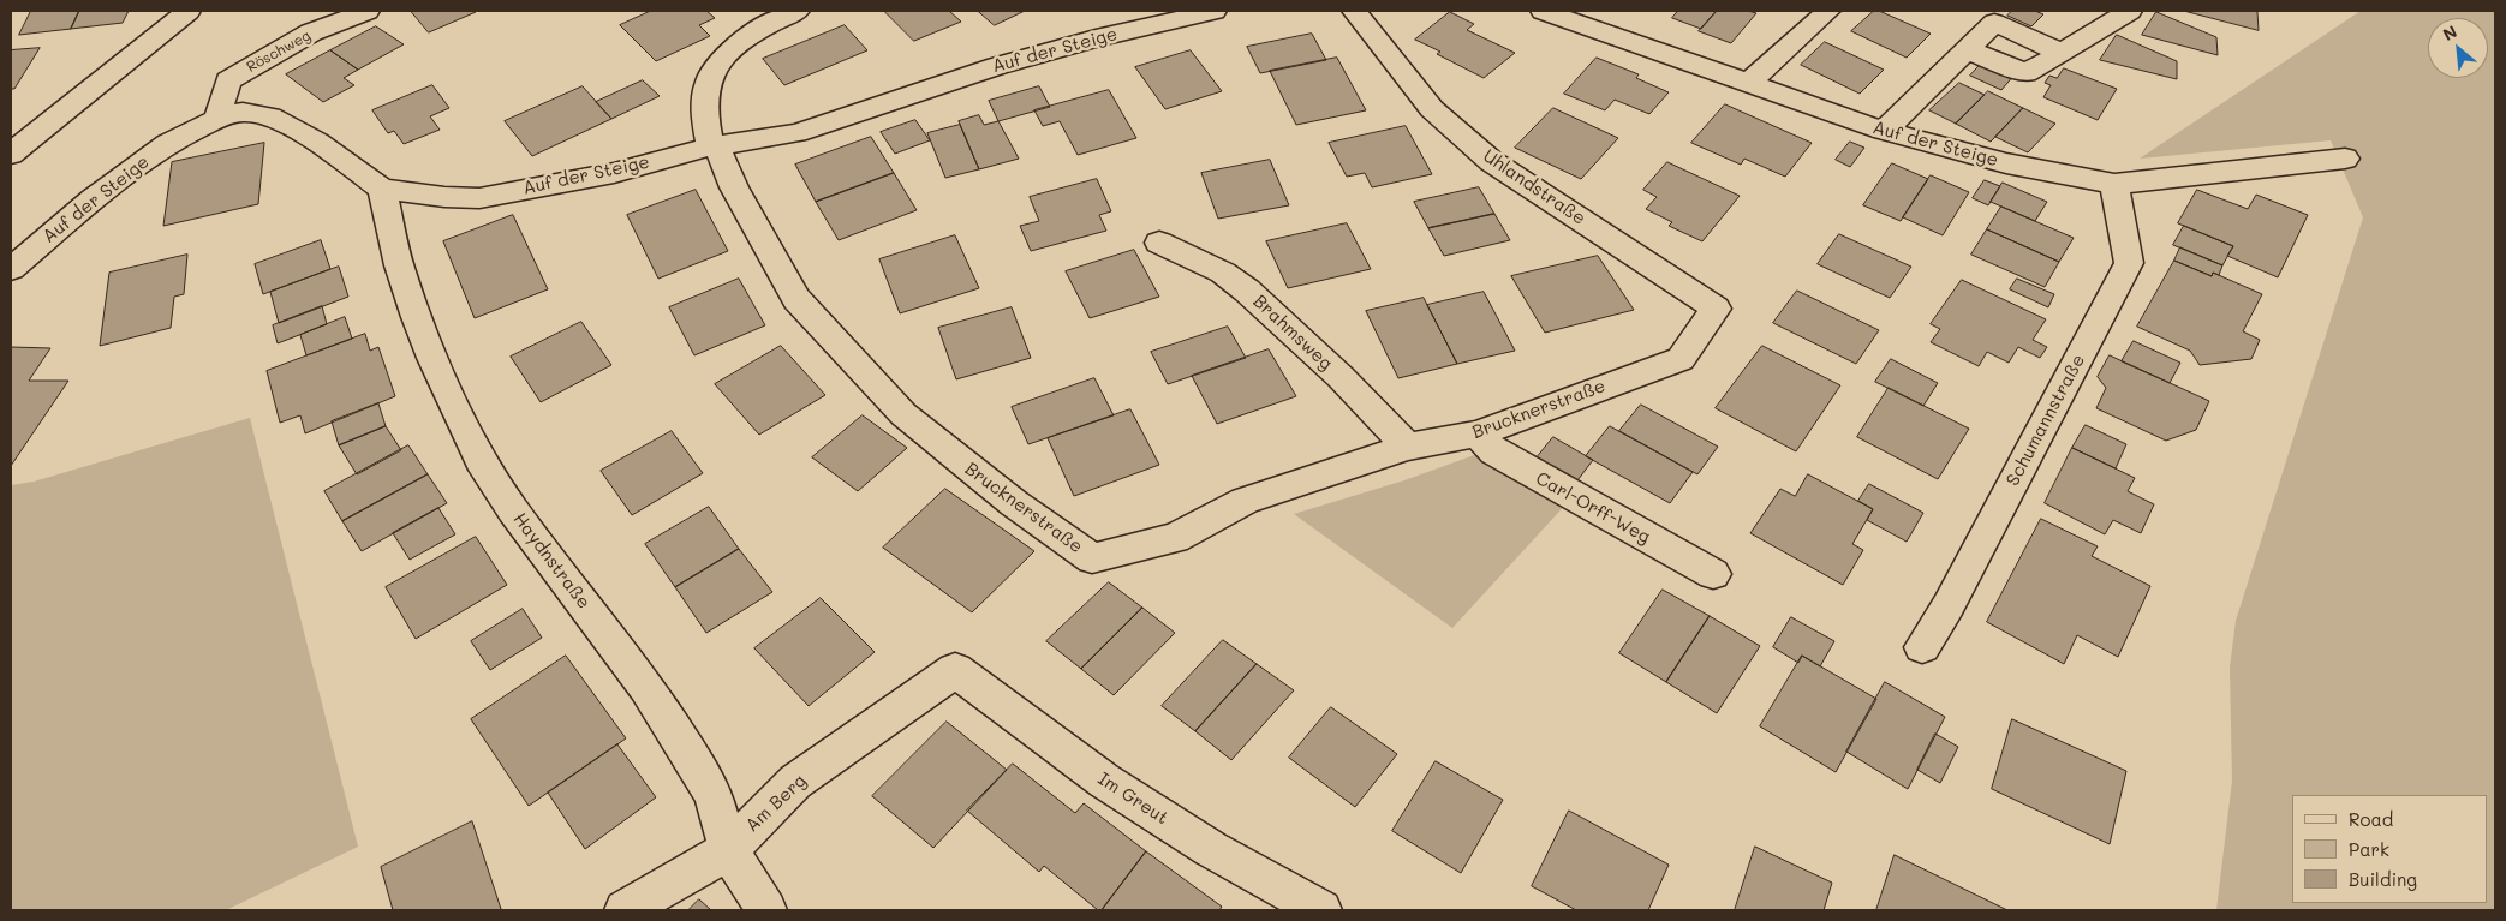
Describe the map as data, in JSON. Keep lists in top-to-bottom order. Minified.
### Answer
{"streets":{"street":["Auf der Steige","Röschweg","Uhlandstraße","Brahmsweg","Brucknerstraße","Schumannstraße","Carl-Orff-Weg","Haydnstraße","Im Greut","Am Berg"]},"crossings":[["Auf der Steige","Röschweg"],["Auf der Steige","Brucknerstraße"],["Auf der Steige","Schumannstraße"],["Auf der Steige","Haydnstraße"],["Uhlandstraße","Brucknerstraße"],["Brahmsweg","Brucknerstraße"],["Brucknerstraße","Carl-Orff-Weg"],["Haydnstraße","Am Berg"],["Im Greut","Am Berg"]],"legend":["Road","Park","Building"],"north":"top left"}
